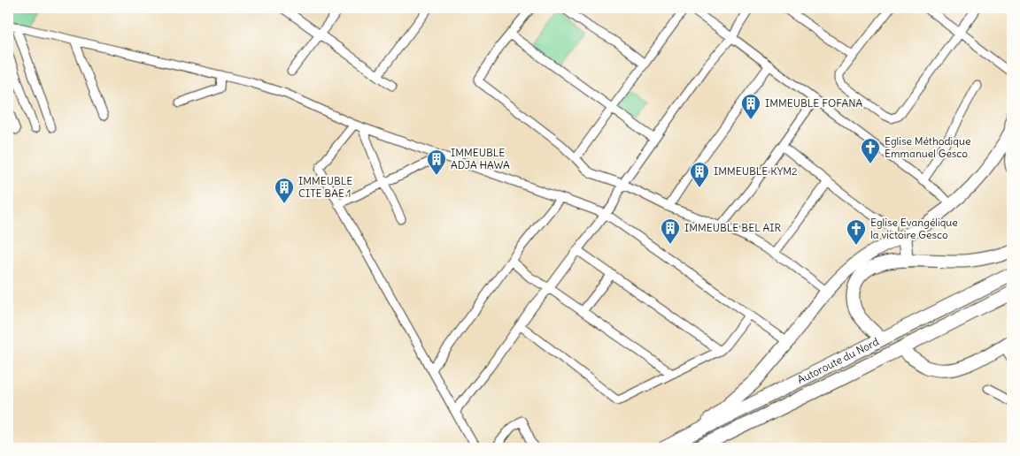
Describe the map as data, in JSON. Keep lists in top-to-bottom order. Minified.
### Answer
{"streets":{"highway":["Autoroute du Nord"]},"places":{"building":["IMMEUBLE FOFANA","IMMEUBLE ADJA HAWA","IMMEUBLE KYM2","IMMEUBLE CITE BAE 1","IMMEUBLE BEL AIR"],"church":["Eglise Méthodique Emmanuel Gesco","Eglise Evangélique la victoire Gesco"]}}
